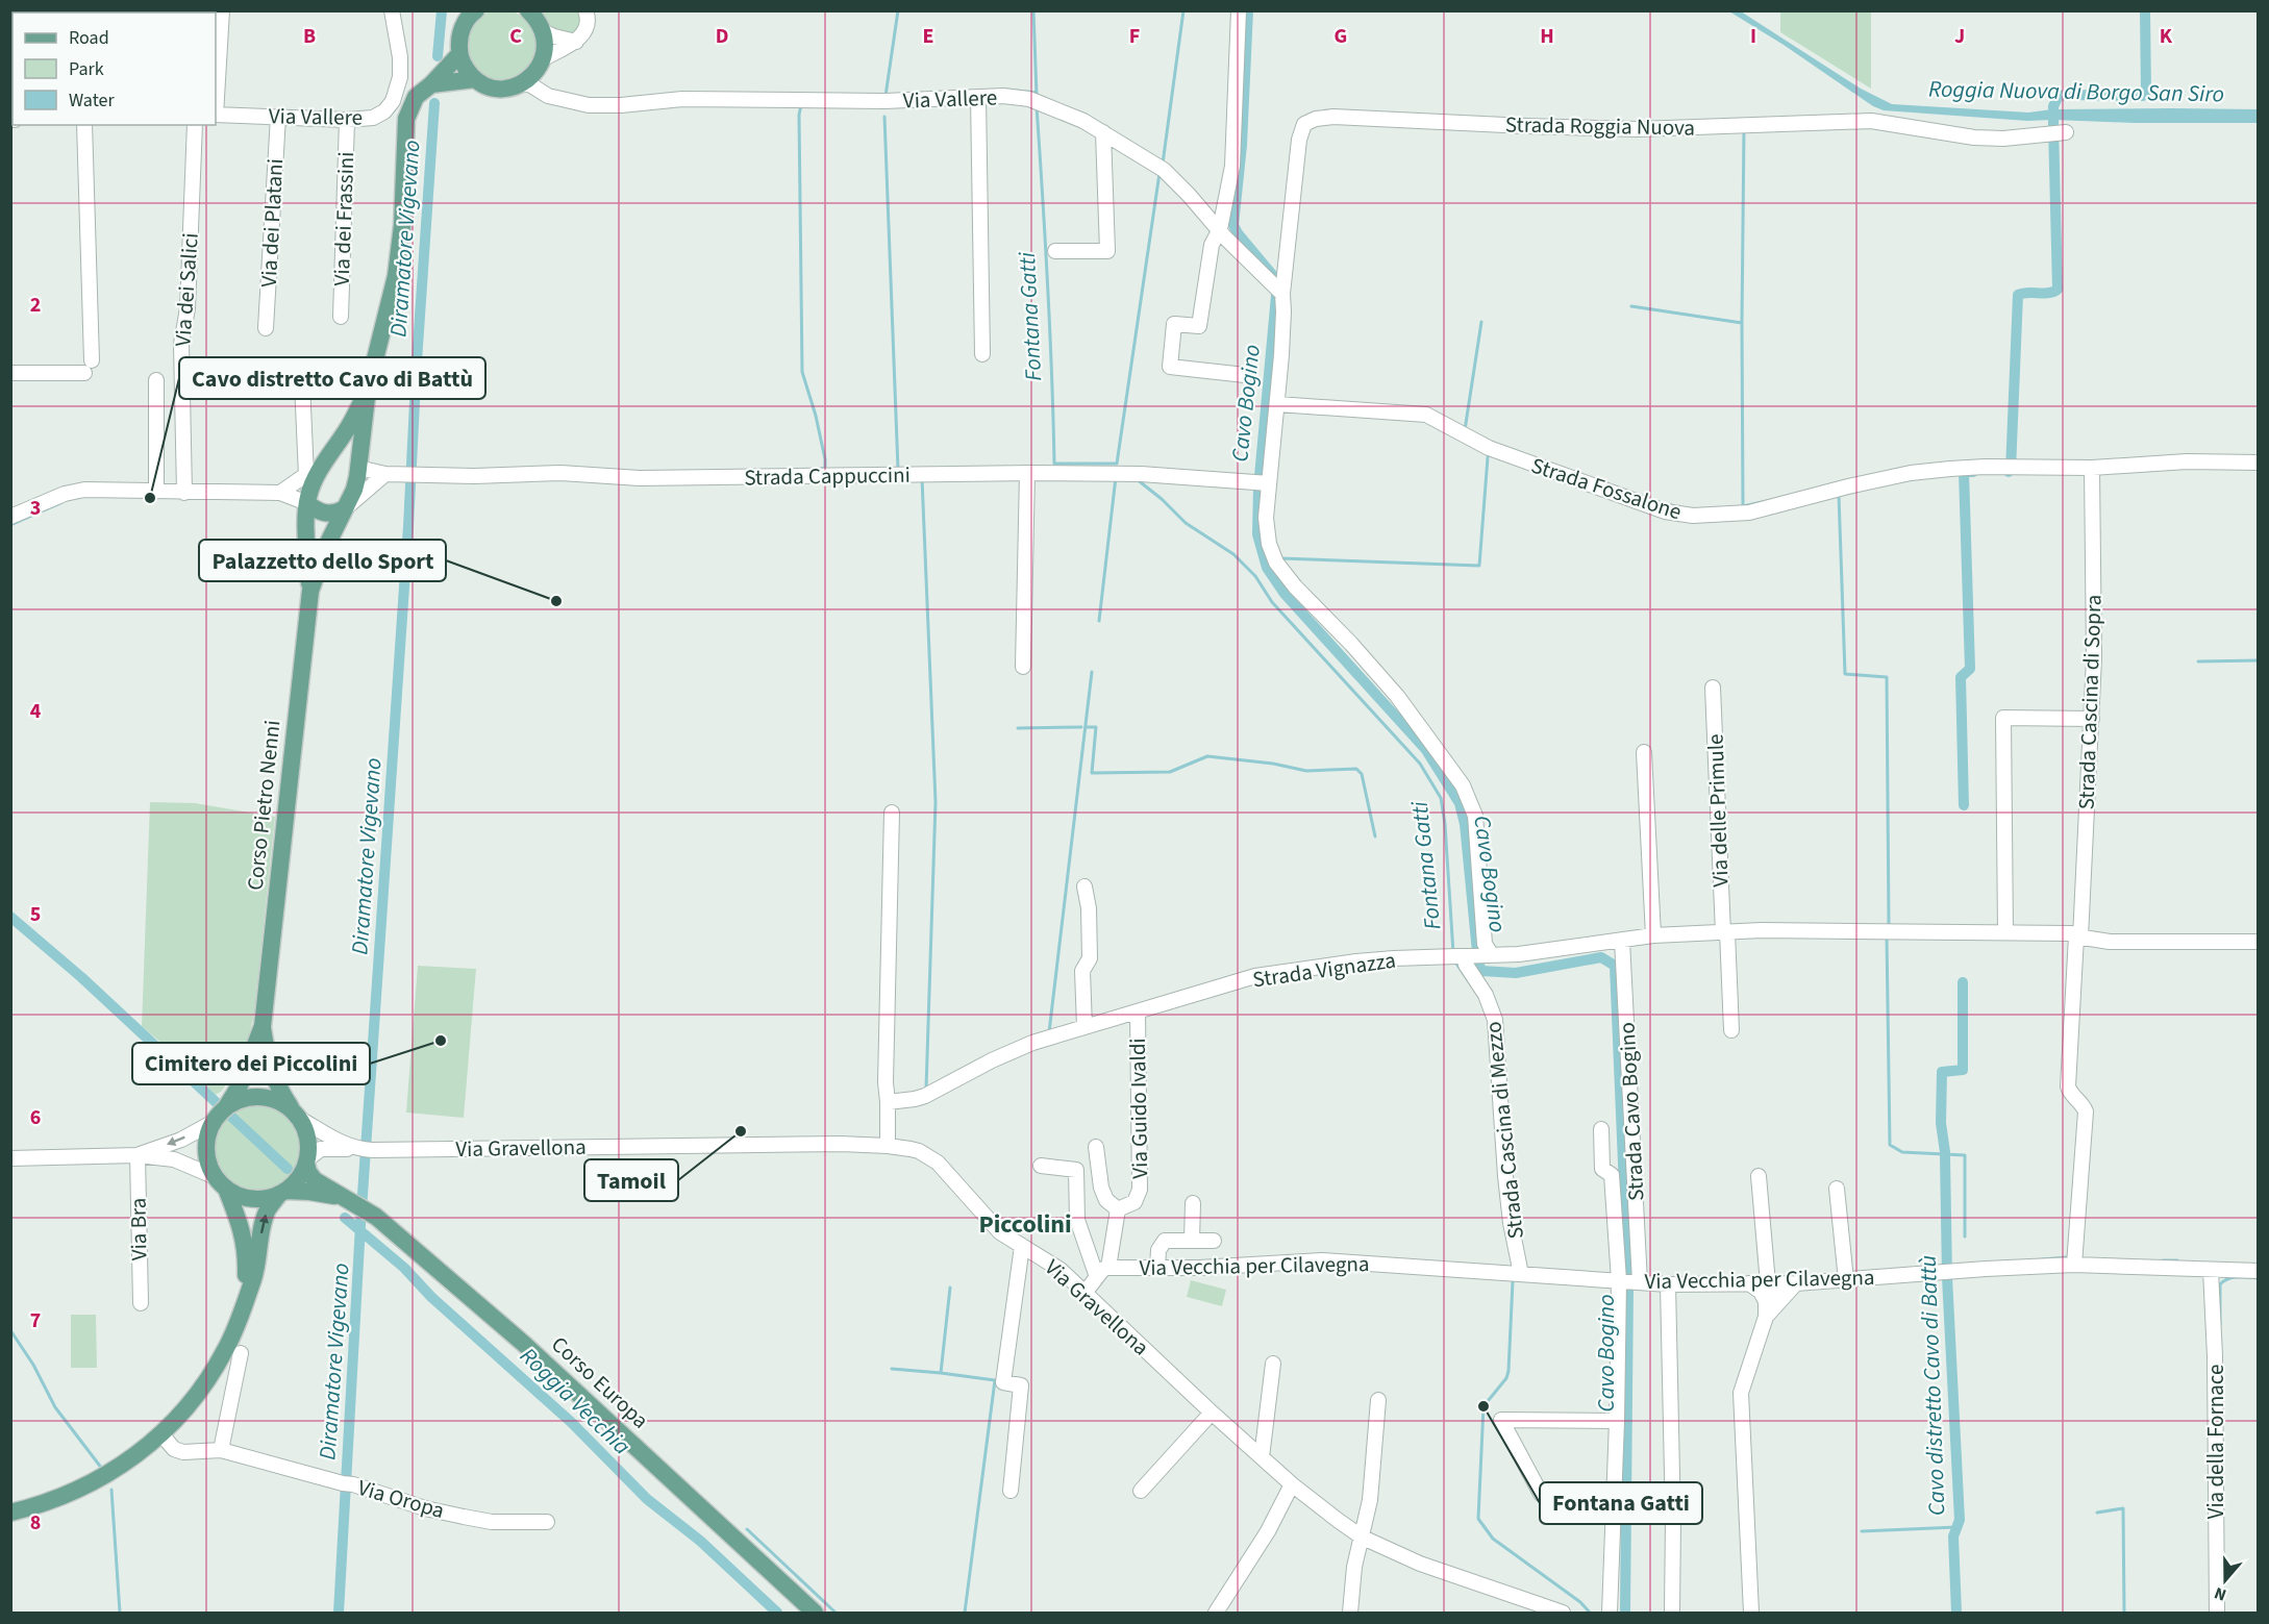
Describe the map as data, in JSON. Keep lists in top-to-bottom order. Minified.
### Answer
{"streets":{"main road":["Corso Pietro Nenni","Corso Europa"],"street":["Via Vallere","Strada Roggia Nuova","Via dei Frassini","Via dei Platani","Via dei Salici","Strada Cappuccini","Strada Fossalone","Strada Cascina di Sopra","Via delle Primule","Strada Vignazza","Via Guido Ivaldi","Strada Cavo Bogino","Strada Cascina di Mezzo","Via Gravellona","Via Bra","Via Vecchia per Cilavegna","Via della Fornace","Via Oropa"]},"crossings":[["Via Vallere","Strada Roggia Nuova"],["Via Vallere","Via dei Frassini"],["Via Vallere","Via dei Platani"],["Via Vallere","Strada Cascina di Mezzo"],["Strada Roggia Nuova","Strada Cascina di Mezzo"],["Strada Cappuccini","Corso Pietro Nenni"],["Strada Cappuccini","Strada Cascina di Mezzo"],["Strada Fossalone","Strada Cascina di Sopra"],["Strada Fossalone","Strada Cascina di Mezzo"],["Strada Cascina di Sopra","Strada Vignazza"],["Strada Cascina di Sopra","Via Vecchia per Cilavegna"],["Corso Pietro Nenni","Via Gravellona"],["Corso Pietro Nenni","Corso Europa"],["Via delle Primule","Strada Vignazza"],["Strada Vignazza","Via Guido Ivaldi"],["Strada Vignazza","Strada Cavo Bogino"],["Strada Vignazza","Strada Cascina di Mezzo"],["Via Guido Ivaldi","Via Vecchia per Cilavegna"],["Strada Cavo Bogino","Via Vecchia per Cilavegna"],["Strada Cascina di Mezzo","Via Vecchia per Cilavegna"],["Via Gravellona","Corso Europa"],["Via Vecchia per Cilavegna","Via della Fornace"]],"districts":["Piccolini"],"water":["Roggia Nuova di Borgo San Siro","Diramatore Vigevano","Fontana Gatti","Cavo Bogino","Cavo distretto Cavo di Battù","Roggia Vecchia"],"places":["Cavo distretto Cavo di Battù","Palazzetto dello Sport","Cimitero dei Piccolini","Tamoil","Fontana Gatti"],"legend":["Road","Park","Water"],"north":"bottom","grid":{"columns":["B","C","D","E","F","G","H","I","J","K"],"rows":["2","3","4","5","6","7","8"]}}
